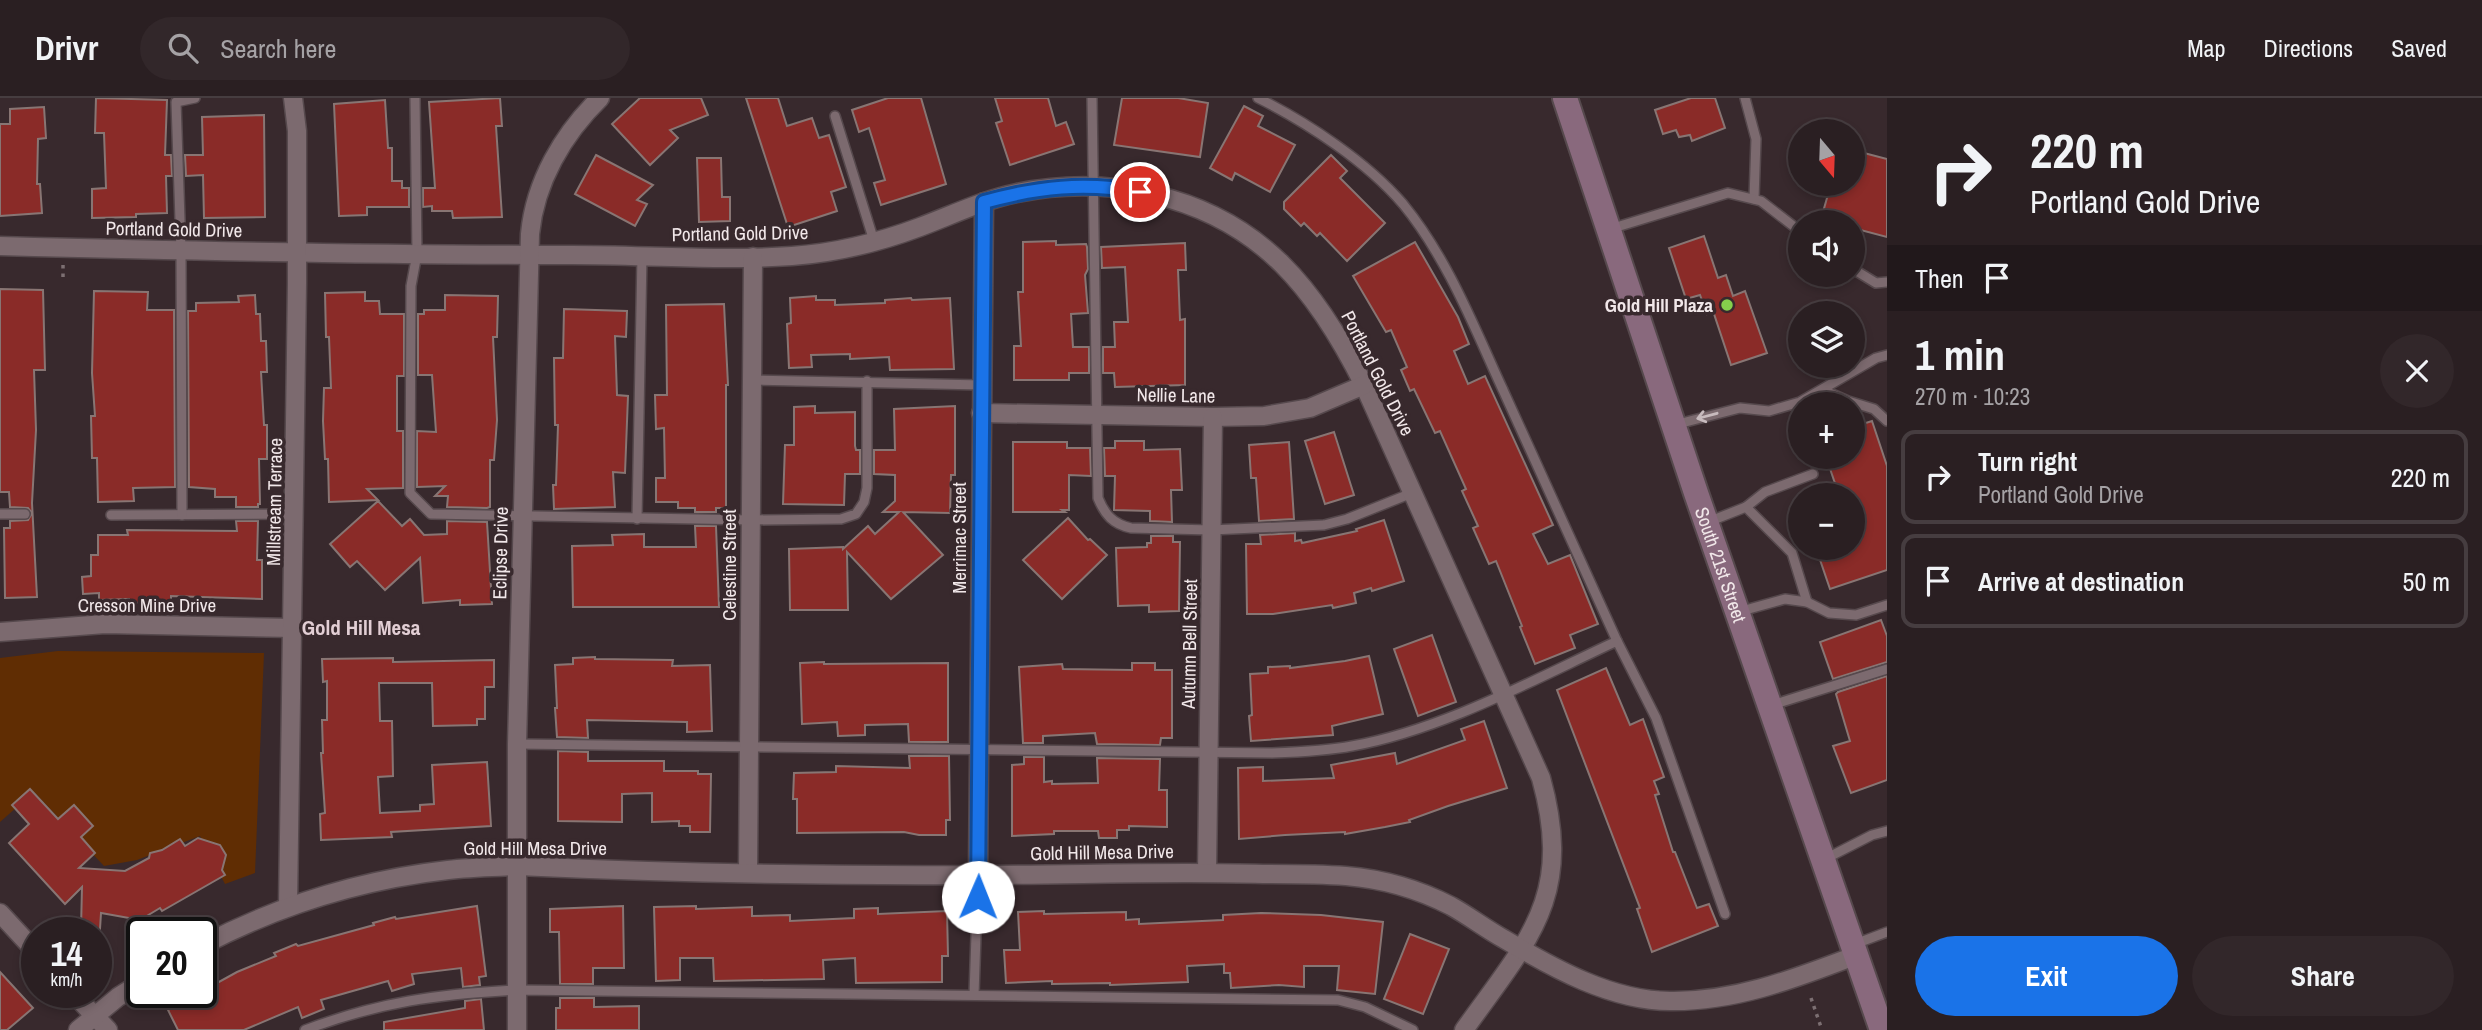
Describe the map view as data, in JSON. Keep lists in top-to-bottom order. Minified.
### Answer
{"streets":{"main road":["South 21st Street"],"street":["Portland Gold Drive","Nellie Lane","Millstream Terrace","Merrimac Street","Eclipse Drive","Celestine Street","Cresson Mine Drive","Autumn Bell Street","Gold Hill Mesa Drive"]},"crossings":[["Portland Gold Drive","Nellie Lane"],["Portland Gold Drive","Millstream Terrace"],["Portland Gold Drive","Merrimac Street"],["Portland Gold Drive","Eclipse Drive"],["Portland Gold Drive","Celestine Street"],["Portland Gold Drive","Gold Hill Mesa Drive"],["Nellie Lane","Merrimac Street"],["Nellie Lane","Autumn Bell Street"],["Millstream Terrace","Cresson Mine Drive"],["Millstream Terrace","Gold Hill Mesa Drive"],["Merrimac Street","Gold Hill Mesa Drive"],["Eclipse Drive","Gold Hill Mesa Drive"],["Celestine Street","Gold Hill Mesa Drive"],["South 21st Street","Gold Hill Mesa Drive"],["Autumn Bell Street","Gold Hill Mesa Drive"]],"districts":["Gold Hill Mesa"],"places":["Gold Hill Plaza"],"north":"bottom","page":{"header":"Drivr","search":"Search here","nav":["Map","Directions","Saved"],"turn":["220 m","Portland Gold Drive"],"map_buttons":["+","−"],"then":"Then","heading":["1 min","270 m · 10:23"],"list":[{"name":"Turn right","note":"Portland Gold Drive","value":"220 m"},{"name":"Arrive at destination","value":"50 m"}],"speed":"14 km/h","limit":"20","buttons":["Exit","Share"]}}
